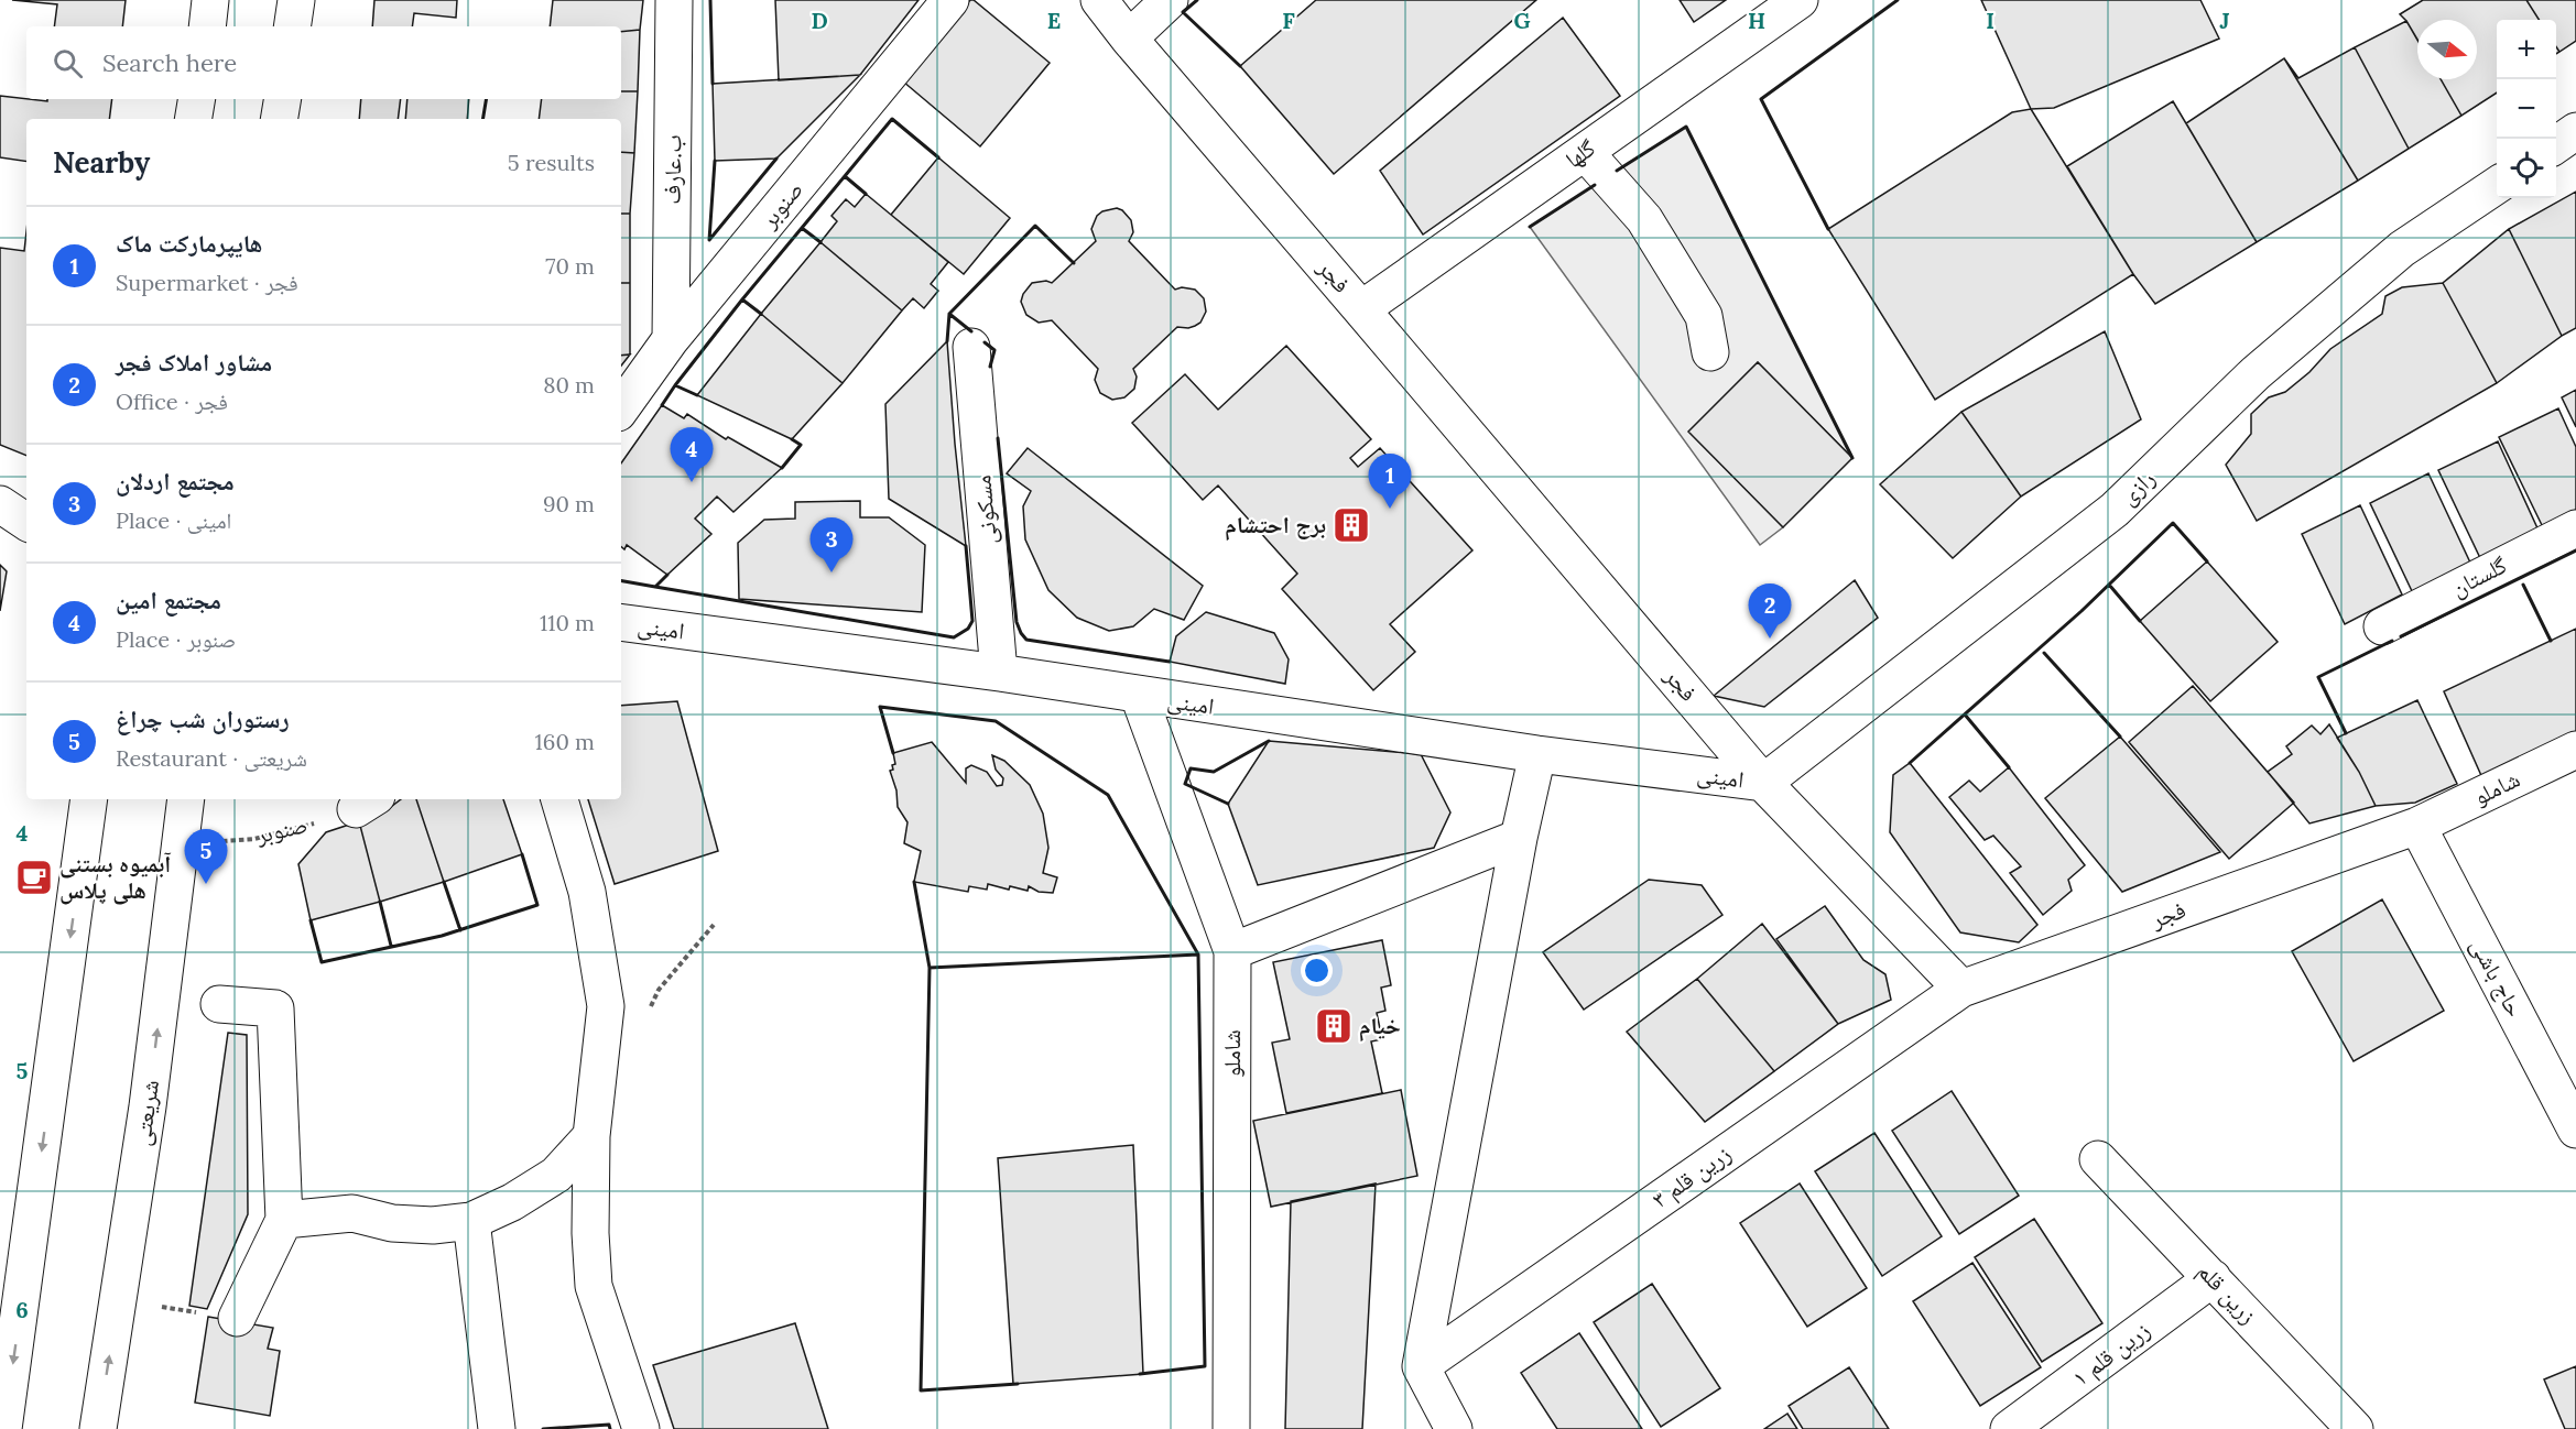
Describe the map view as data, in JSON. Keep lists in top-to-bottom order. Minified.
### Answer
{"streets":{"street":["گلها","ب.عارف","صنوبر","فجر","رازی","مسکونی","گلستان","امینی","شاملو","حاج باشی","شریعتی","زرین قلم ۳","زرین قلم","زرین قلم ۱"]},"crossings":[["گلها","فجر"],["ب.عارف","صنوبر"],["صنوبر","شریعتی"],["فجر","رازی"],["فجر","امینی"],["فجر","شاملو"],["فجر","حاج باشی"],["فجر","زرین قلم ۳"],["رازی","امینی"],["مسکونی","امینی"],["امینی","شاملو"],["شاملو","حاج باشی"],["زرین قلم","زرین قلم ۱"]],"places":{"building":["برج احتشام","خیام"],"cafe":["آبمیوه بستنی هلی پلاس"]},"north":"right","page":{"map_buttons":["+","−"],"search":"Search here","heading":["Nearby","5 results"],"list":[{"mark":"1","name":"هایپرمارکت ماک","note":"Supermarket · فجر","value":"70 m"},{"mark":"2","name":"مشاور املاک فجر","note":"Office · فجر","value":"80 m"},{"mark":"3","name":"مجتمع اردلان","note":"Place · امینی","value":"90 m"},{"mark":"4","name":"مجتمع امین","note":"Place · صنوبر","value":"110 m"},{"mark":"5","name":"رستوران شب چراغ","note":"Restaurant · شریعتی","value":"160 m"}],"pins":["4","1","3","2","5"]},"grid":{"columns":["D","E","F","G","H","I","J"],"rows":["4","5","6"]}}
